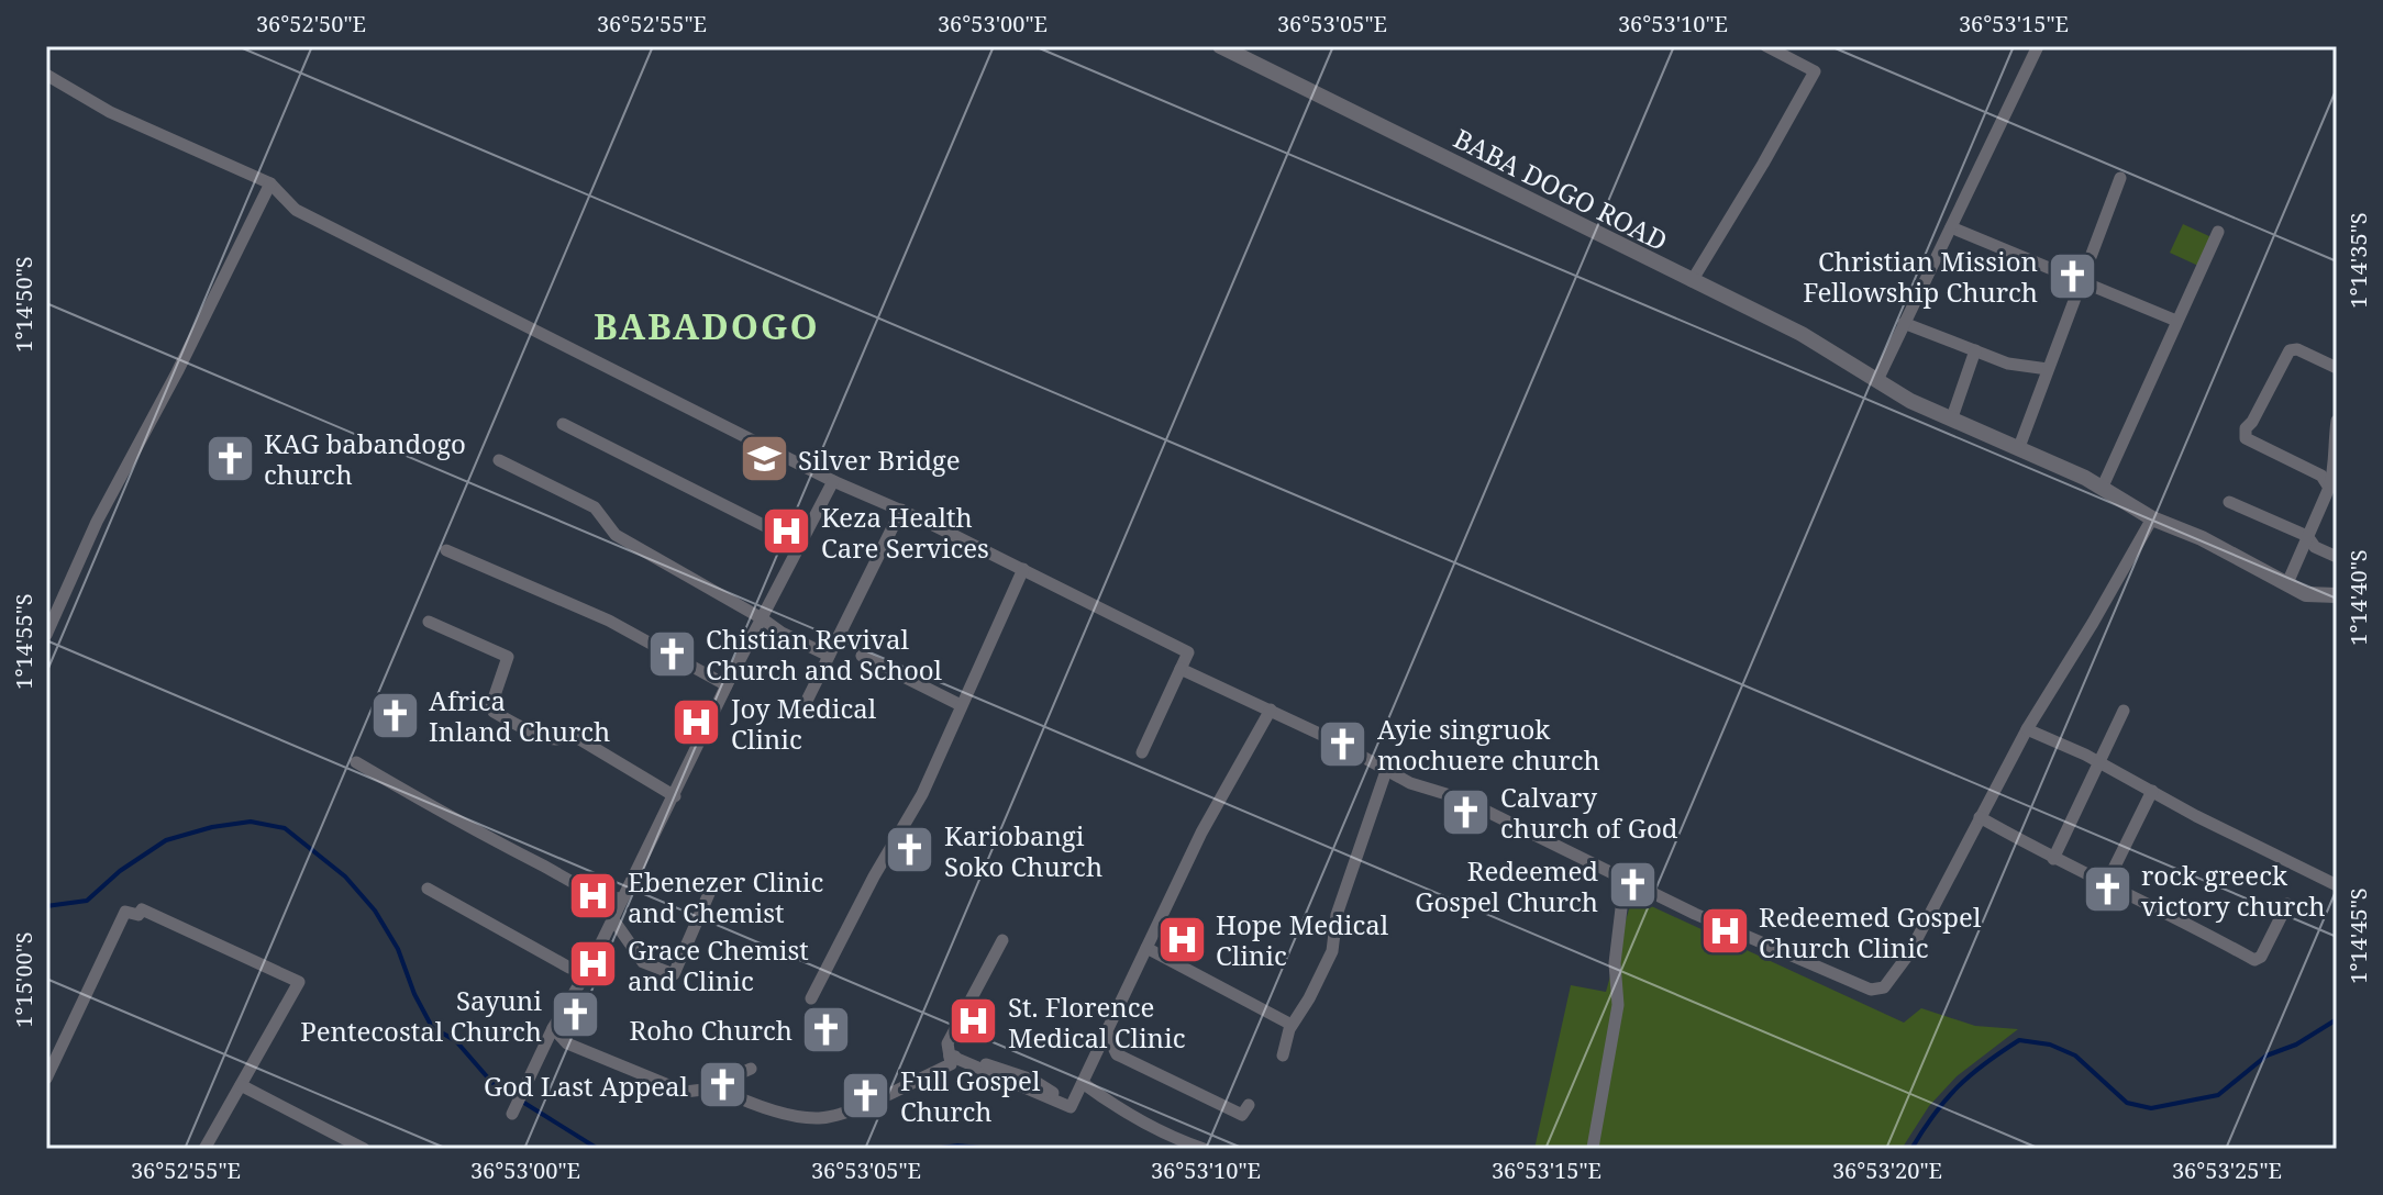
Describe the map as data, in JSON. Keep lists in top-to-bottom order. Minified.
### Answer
{"streets":{"street":["BABA DOGO ROAD"]},"districts":["BABADOGO"],"places":{"church":["Christian Mission Fellowship Church","KAG babandogo church","Chistian Revival Church and School","Africa Inland Church","Ayie singruok mochuere church","Calvary church of God","Kariobangi Soko Church","Redeemed Gospel Church","rock greeck victory church","Sayuni Pentecostal Church","Roho Church","God Last Appeal","Full Gospel Church"],"school or university":["Silver Bridge"],"hospital":["Keza Health Care Services","Joy Medical Clinic","Ebenezer Clinic and Chemist","Redeemed Gospel Church Clinic","Hope Medical Clinic","Grace Chemist and Clinic","St. Florence Medical Clinic"]},"coordinates":["36°52'50\"E","36°52'55\"E","36°53'00\"E","36°53'05\"E","36°53'10\"E","36°53'15\"E","1°14'35\"S","1°14'50\"S","1°14'40\"S","1°14'55\"S","1°14'45\"S","1°15'00\"S","36°53'20\"E","36°53'25\"E"]}
